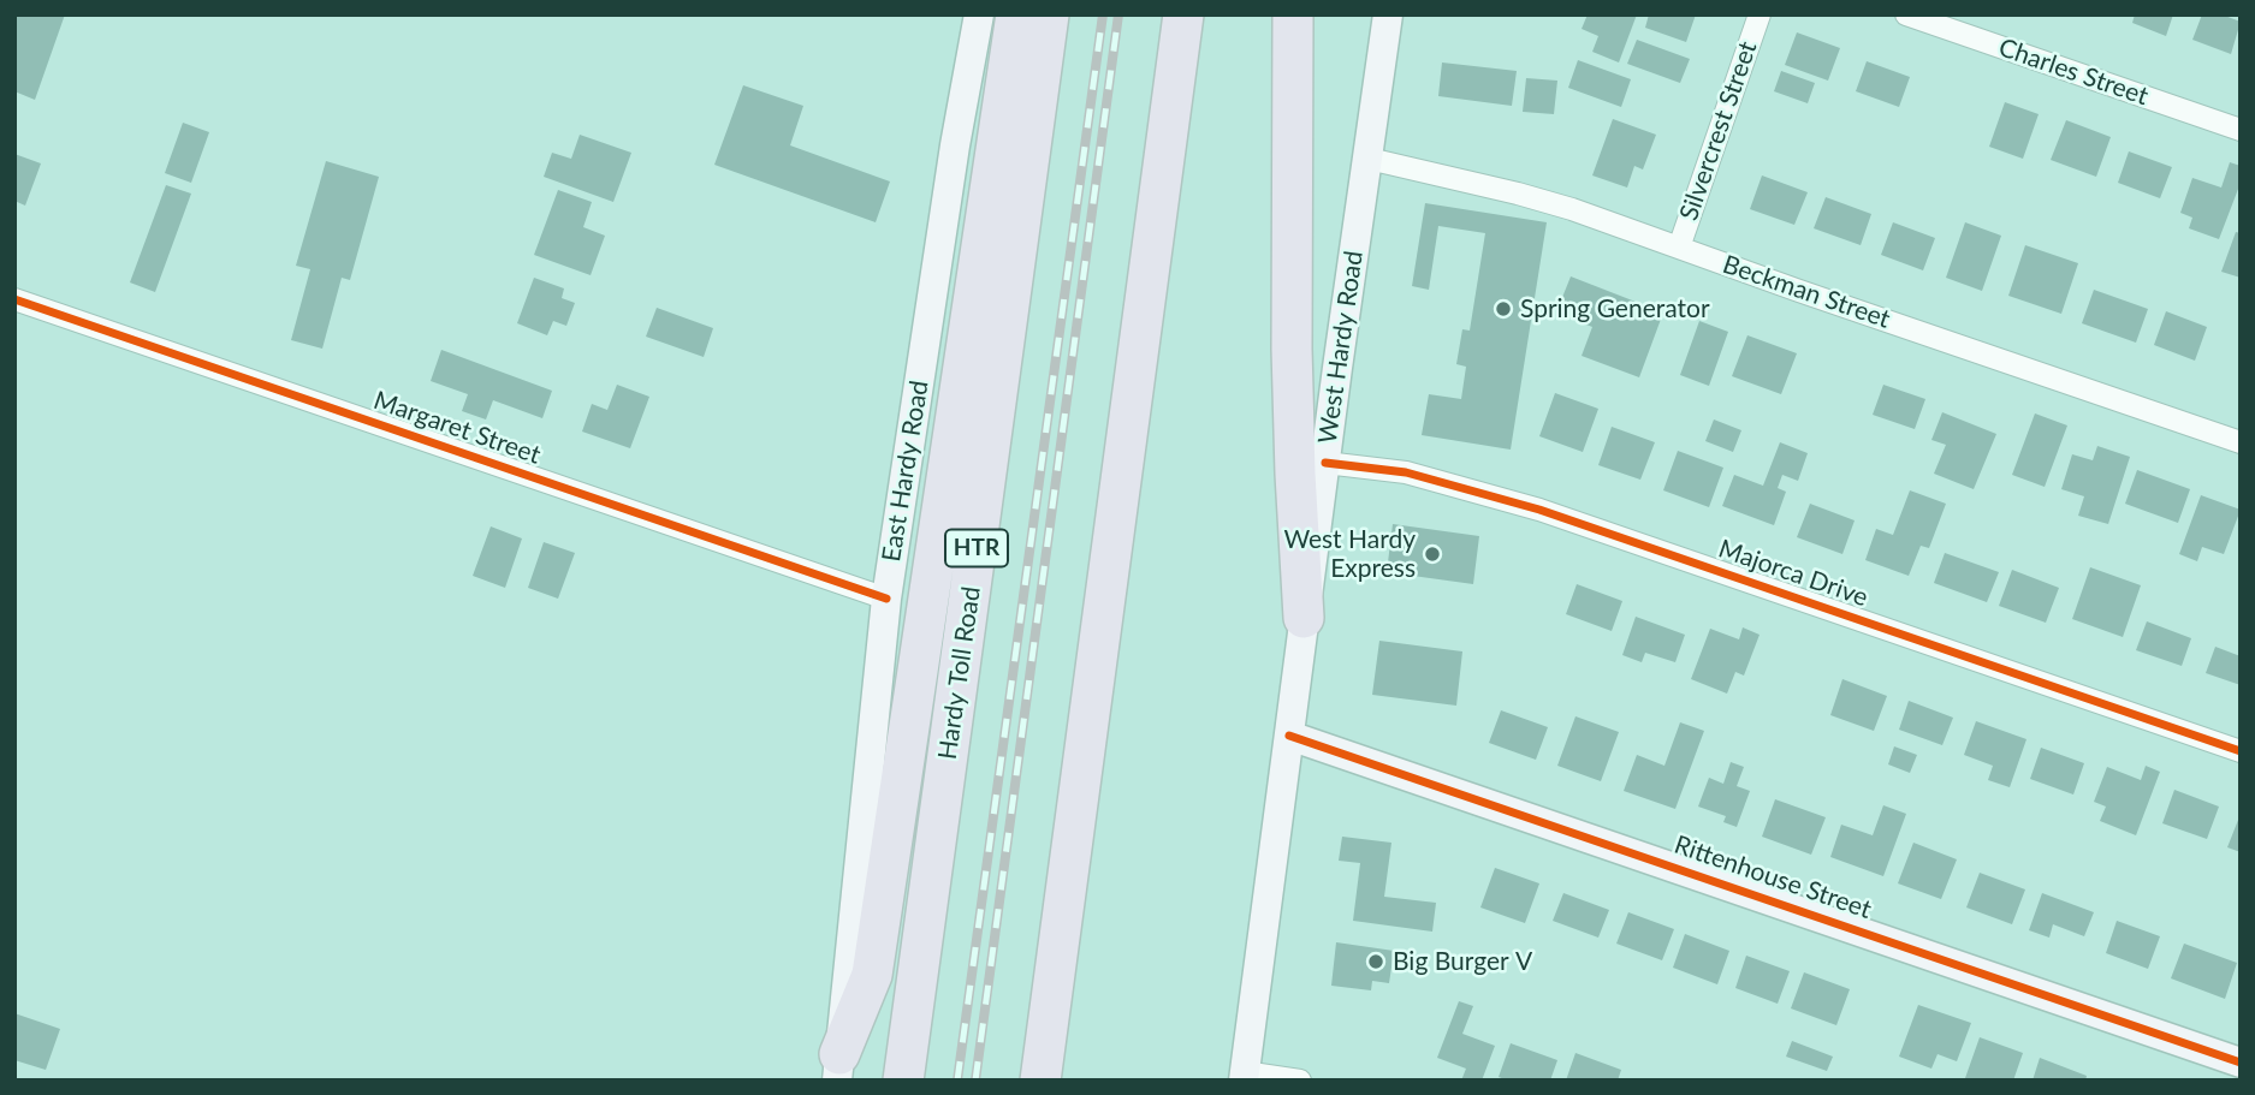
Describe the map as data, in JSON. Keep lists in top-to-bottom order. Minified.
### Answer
{"streets":{"highway":["HTR","Hardy Toll Road"],"main road":["West Hardy Road","East Hardy Road","Rittenhouse Street"],"street":["Charles Street","Silvercrest Street","Beckman Street","Margaret Street","Majorca Drive"]},"crossings":[["Silvercrest Street","Beckman Street"],["Beckman Street","West Hardy Road"],["West Hardy Road","Majorca Drive"],["West Hardy Road","Rittenhouse Street"],["Margaret Street","East Hardy Road"]],"places":["Spring Generator","West Hardy Express","Big Burger V"]}
